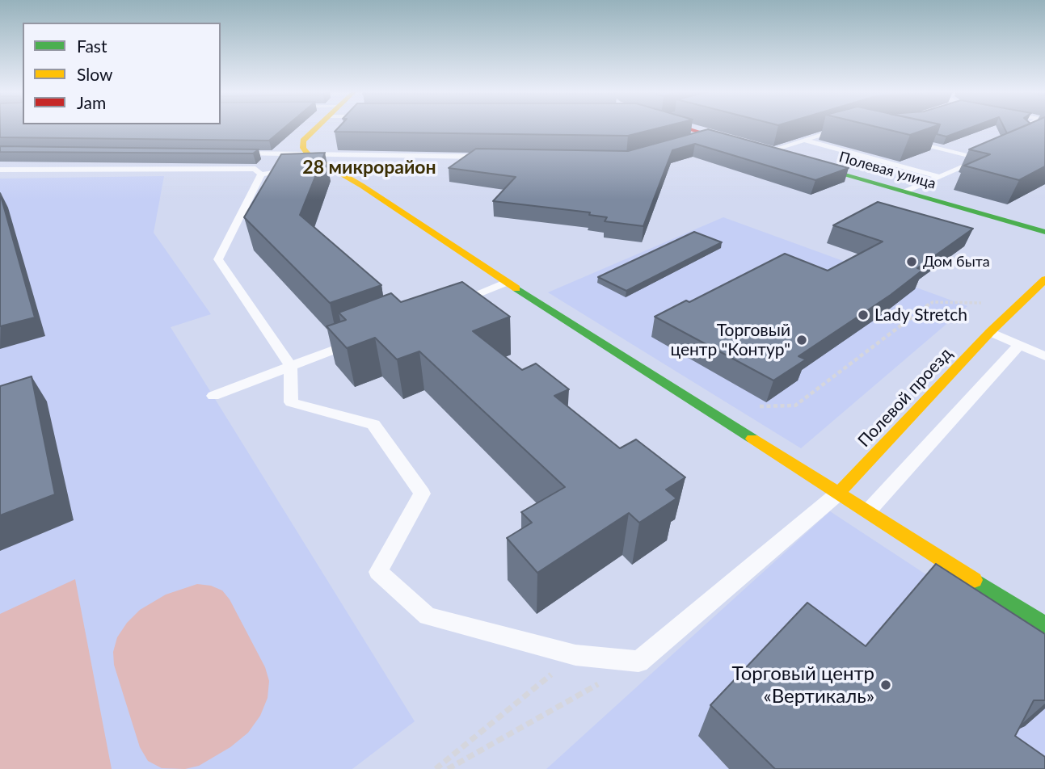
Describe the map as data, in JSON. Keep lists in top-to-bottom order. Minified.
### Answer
{"streets":{"street":["Полевая улица","Полевой проезд"]},"districts":["28 микрорайон"],"places":["Дом быта","Lady Stretch","Торговый центр \"Контур\"","Торговый центр «Вертикаль»"],"legend":["Fast","Slow","Jam"]}
